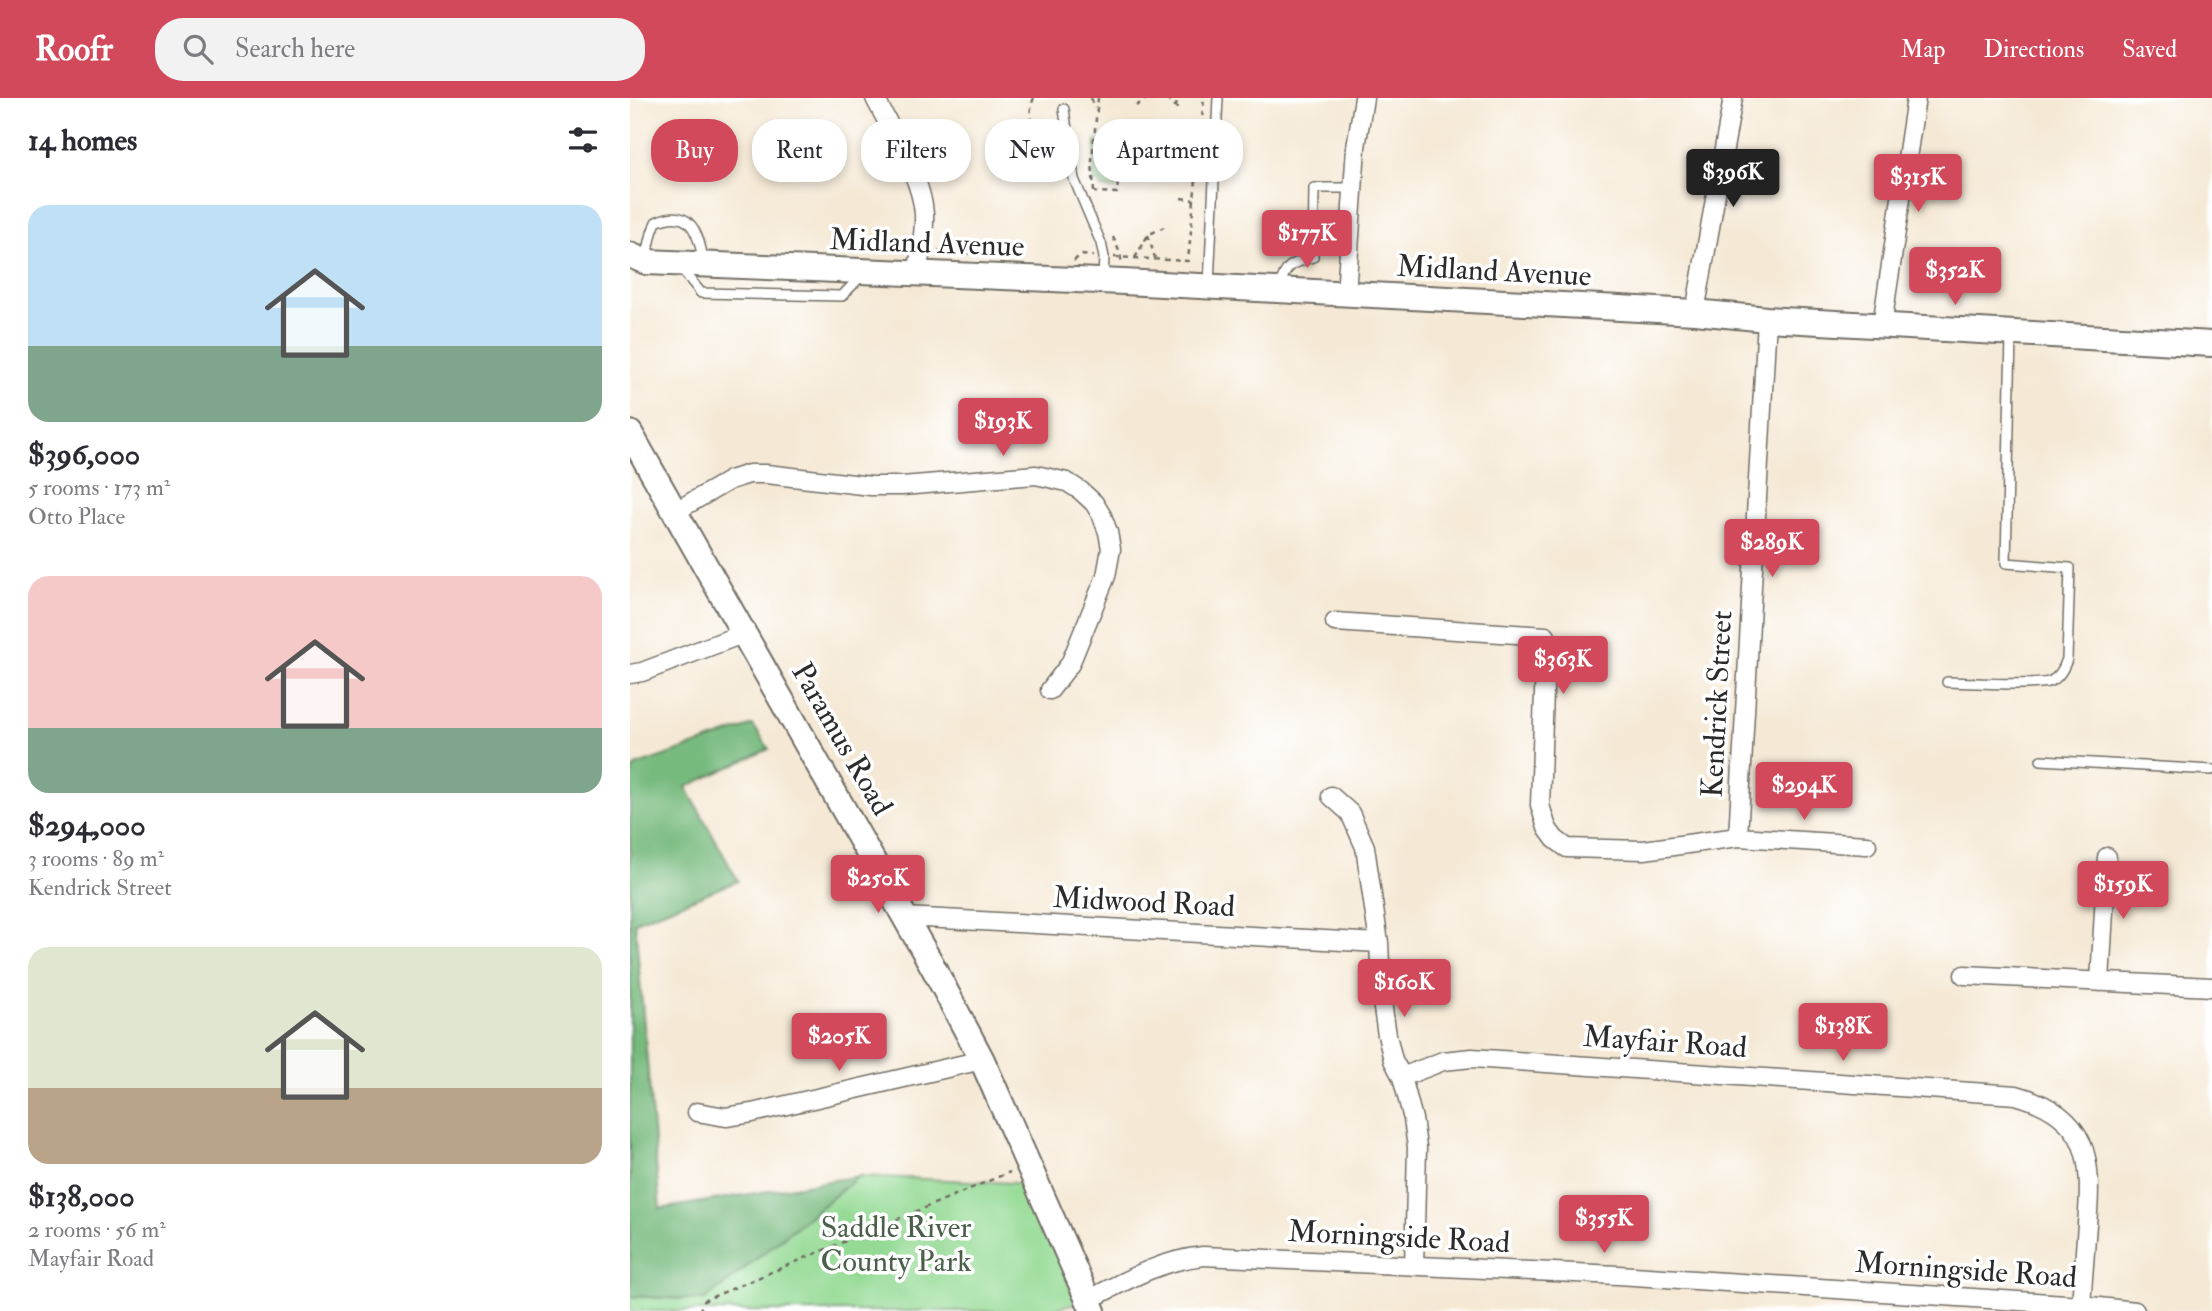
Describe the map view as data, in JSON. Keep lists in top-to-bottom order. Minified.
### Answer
{"streets":{"street":["Midland Avenue","Kendrick Street","Paramus Road","Midwood Road","Mayfair Road","Morningside Road"]},"crossings":[["Midland Avenue","Kendrick Street"],["Paramus Road","Midwood Road"],["Paramus Road","Morningside Road"],["Mayfair Road","Morningside Road"]],"parks":["Saddle River County Park"],"page":{"header":"Roofr","search":"Search here","nav":["Map","Directions","Saved"],"heading":"14 homes","chip":["Buy","Rent","Filters","New","Apartment"],"price":["$396K","$315K","$177K","$352K","$193K","$289K","$363K","$294K","$250K","$159K","$160K","$138K","$205K","$355K"],"list":[{"name":"$396,000","note":"5 rooms · 173 m² · Otto Place"},{"name":"$294,000","note":"3 rooms · 89 m² · Kendrick Street"},{"name":"$138,000","note":"2 rooms · 56 m² · Mayfair Road"}]}}
